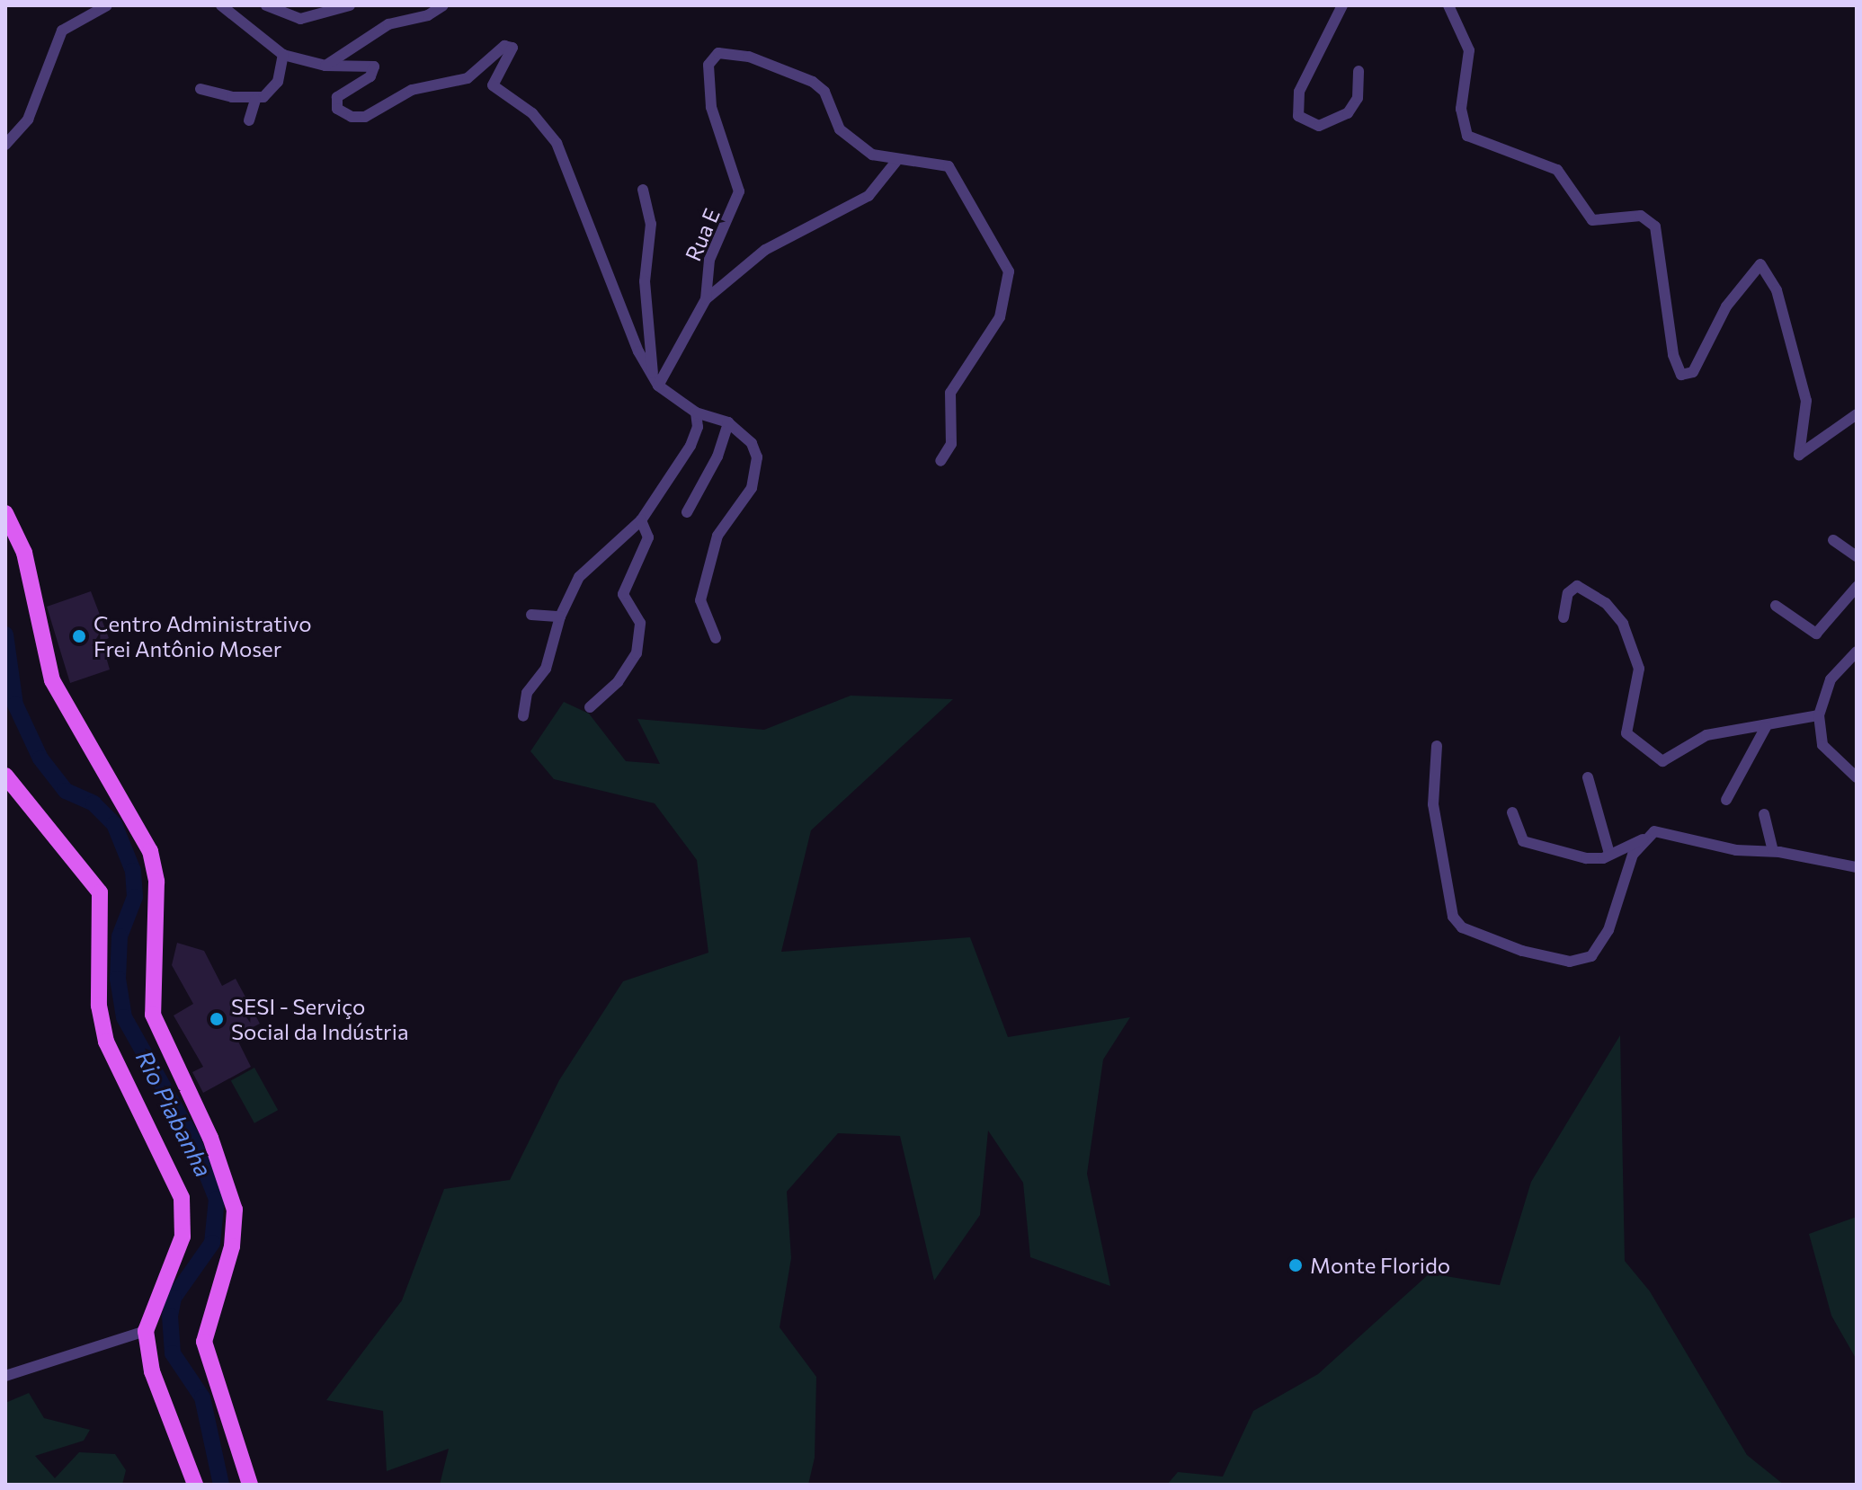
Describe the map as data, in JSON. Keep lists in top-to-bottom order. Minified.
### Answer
{"streets":{"street":["Rua E"]},"water":["Rio Piabanha"],"places":["Centro Administrativo Frei Antônio Moser","SESI - Serviço Social da Indústria","Monte Florido"]}
